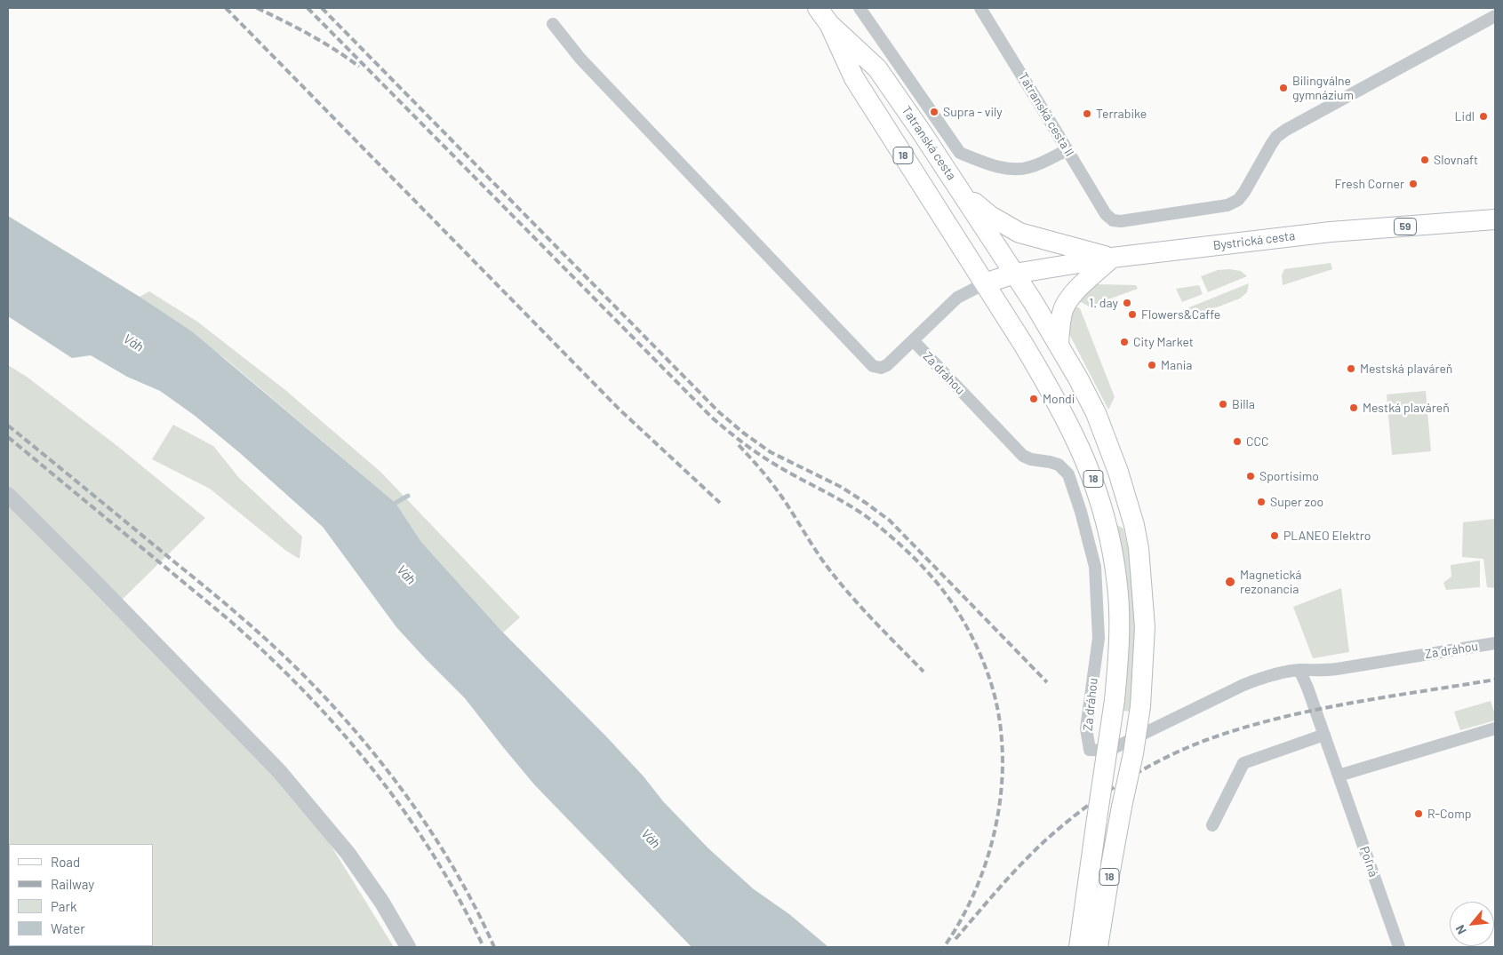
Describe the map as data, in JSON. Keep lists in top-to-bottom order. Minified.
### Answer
{"streets":{"main road":["Tatranská cesta","18","59","Bystrická cesta"],"street":["Tatranská cesta II","Za dráhou","Poľná"]},"crossings":[["Tatranská cesta","18"],["Tatranská cesta","Bystrická cesta"],["18","Bystrická cesta"],["Za dráhou","Poľná"]],"water":["Váh"],"places":["Bilingválne gymnázium","Supra - vily","Terrabike","Lidl","Slovnaft","Fresh Corner","1. day","Flowers&Caffe","City Market","Mania","Mestská plaváreň","Mondi","Billa","Mestká plaváreň","CCC","Sportisimo","Super zoo","PLANEO Elektro","Magnetická rezonancia","R-Comp"],"legend":["Road","Railway","Park","Water"],"north":"bottom left"}
